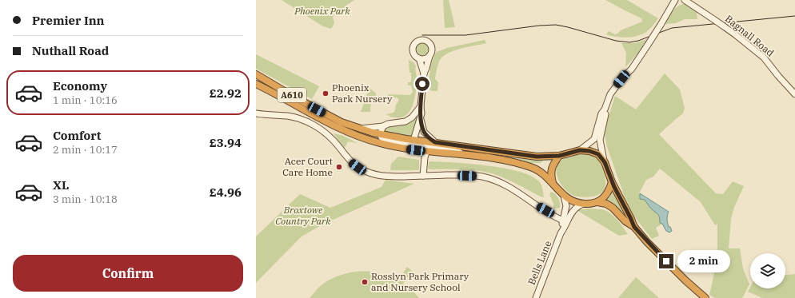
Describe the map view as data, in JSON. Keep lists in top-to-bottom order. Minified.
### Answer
{"streets":{"highway":["A610"],"street":["Bagnall Road","Bells Lane"]},"crossings":[["A610","Bells Lane"]],"parks":["Phoenix Park","Broxtowe Country Park"],"places":["Phoenix Park Nursery","Acer Court Care Home","Rosslyn Park Primary and Nursery School"],"page":{"banner":["Premier Inn","Nuthall Road"],"list":[{"name":"Economy","note":"1 min · 10:16","value":"£2.92"},{"name":"Comfort","note":"2 min · 10:17","value":"£3.94"},{"name":"XL","note":"3 min · 10:18","value":"£4.96"}],"buttons":"Confirm","bubble":"2 min"}}
